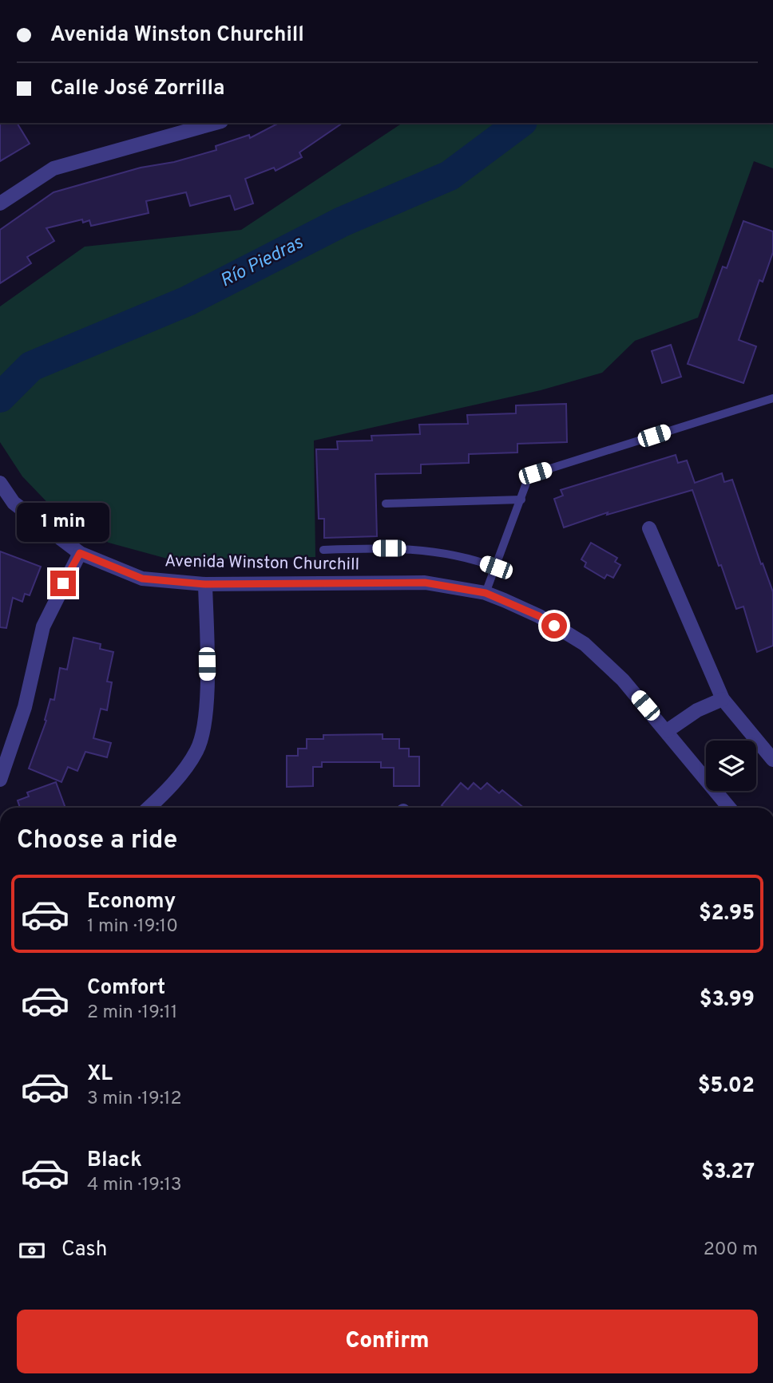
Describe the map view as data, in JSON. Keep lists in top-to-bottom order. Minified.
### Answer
{"streets":{"street":["Avenida Winston Churchill"]},"water":["Río Piedras"],"page":{"banner":["Avenida Winston Churchill","Calle José Zorrilla"],"bubble":"1 min","heading":"Choose a ride","list":[{"name":"Economy","note":"1 min · 19:10","value":"$2.95"},{"name":"Comfort","note":"2 min · 19:11","value":"$3.99"},{"name":"XL","note":"3 min · 19:12","value":"$5.02"},{"name":"Black","note":"4 min · 19:13","value":"$3.27"}],"pay":["Cash","200 m"],"buttons":"Confirm"}}
